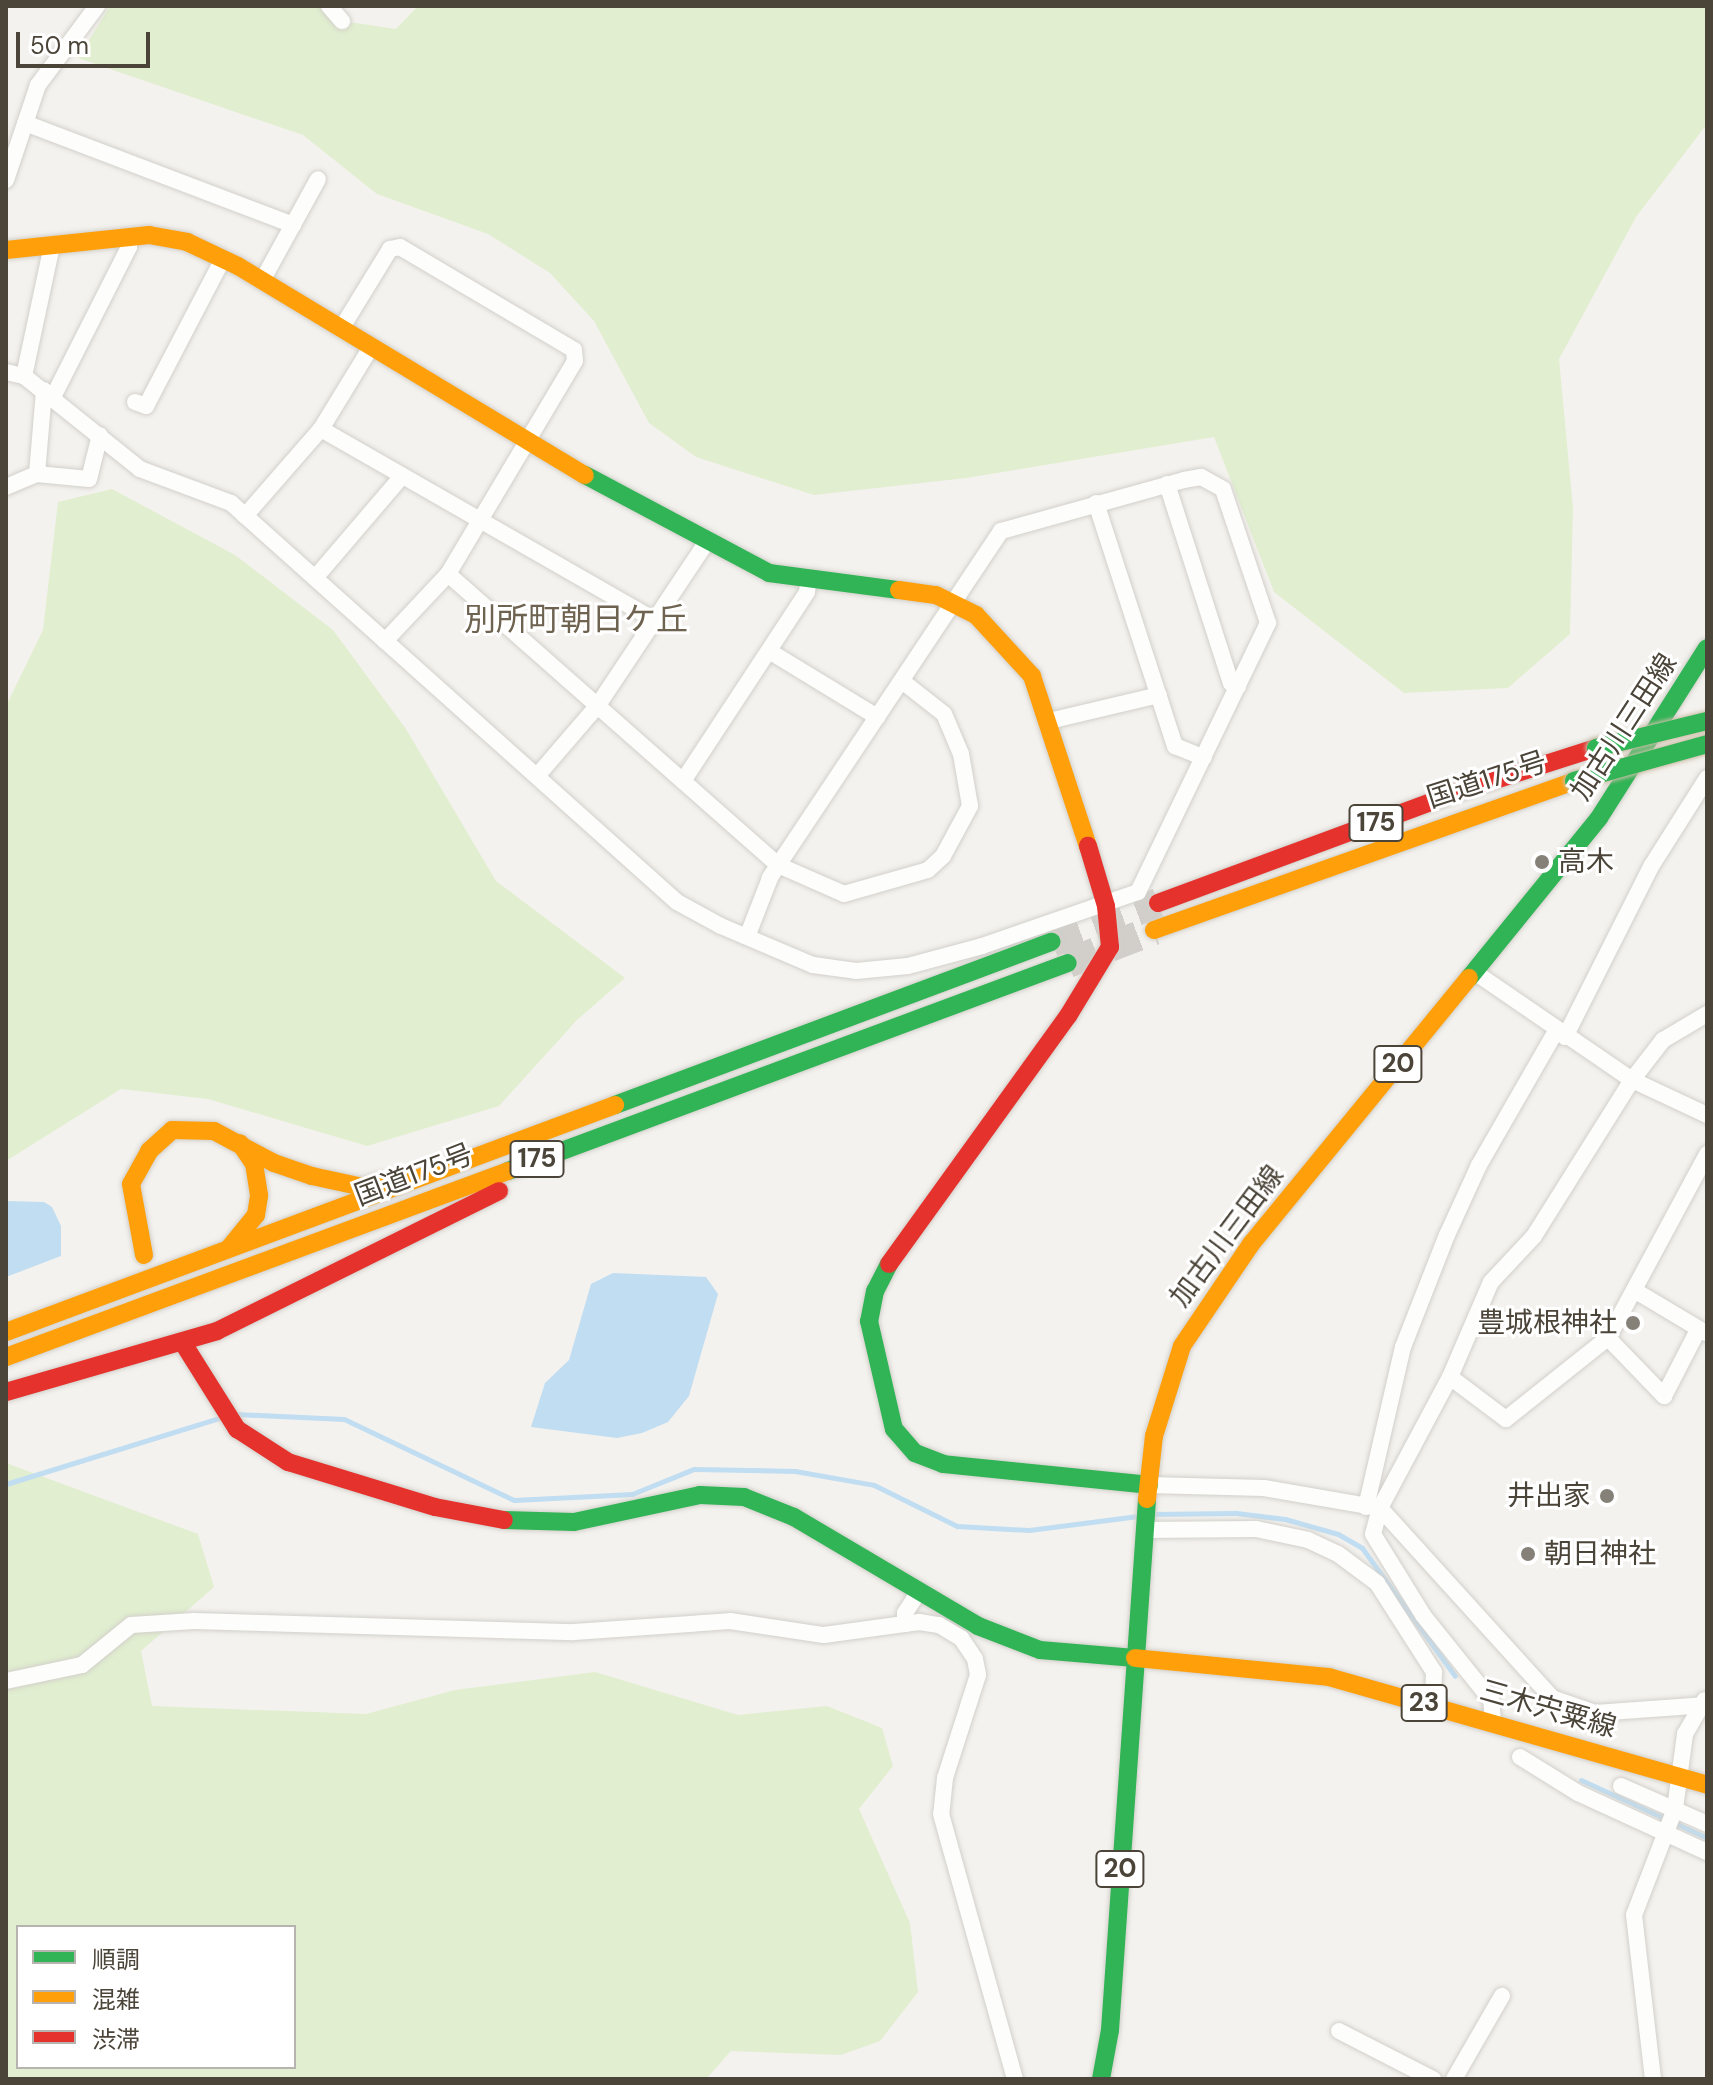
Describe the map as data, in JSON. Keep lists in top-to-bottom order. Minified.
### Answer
{"streets":{"main road":["加古川三田線","国道175号","175","20","23","三木宍粟線"]},"crossings":[["加古川三田線","三木宍粟線"]],"districts":["別所町朝日ケ丘"],"places":["高木","豊城根神社","井出家","朝日神社"],"legend":["順調","混雑","渋滞"],"scale_bar":"50 m"}
